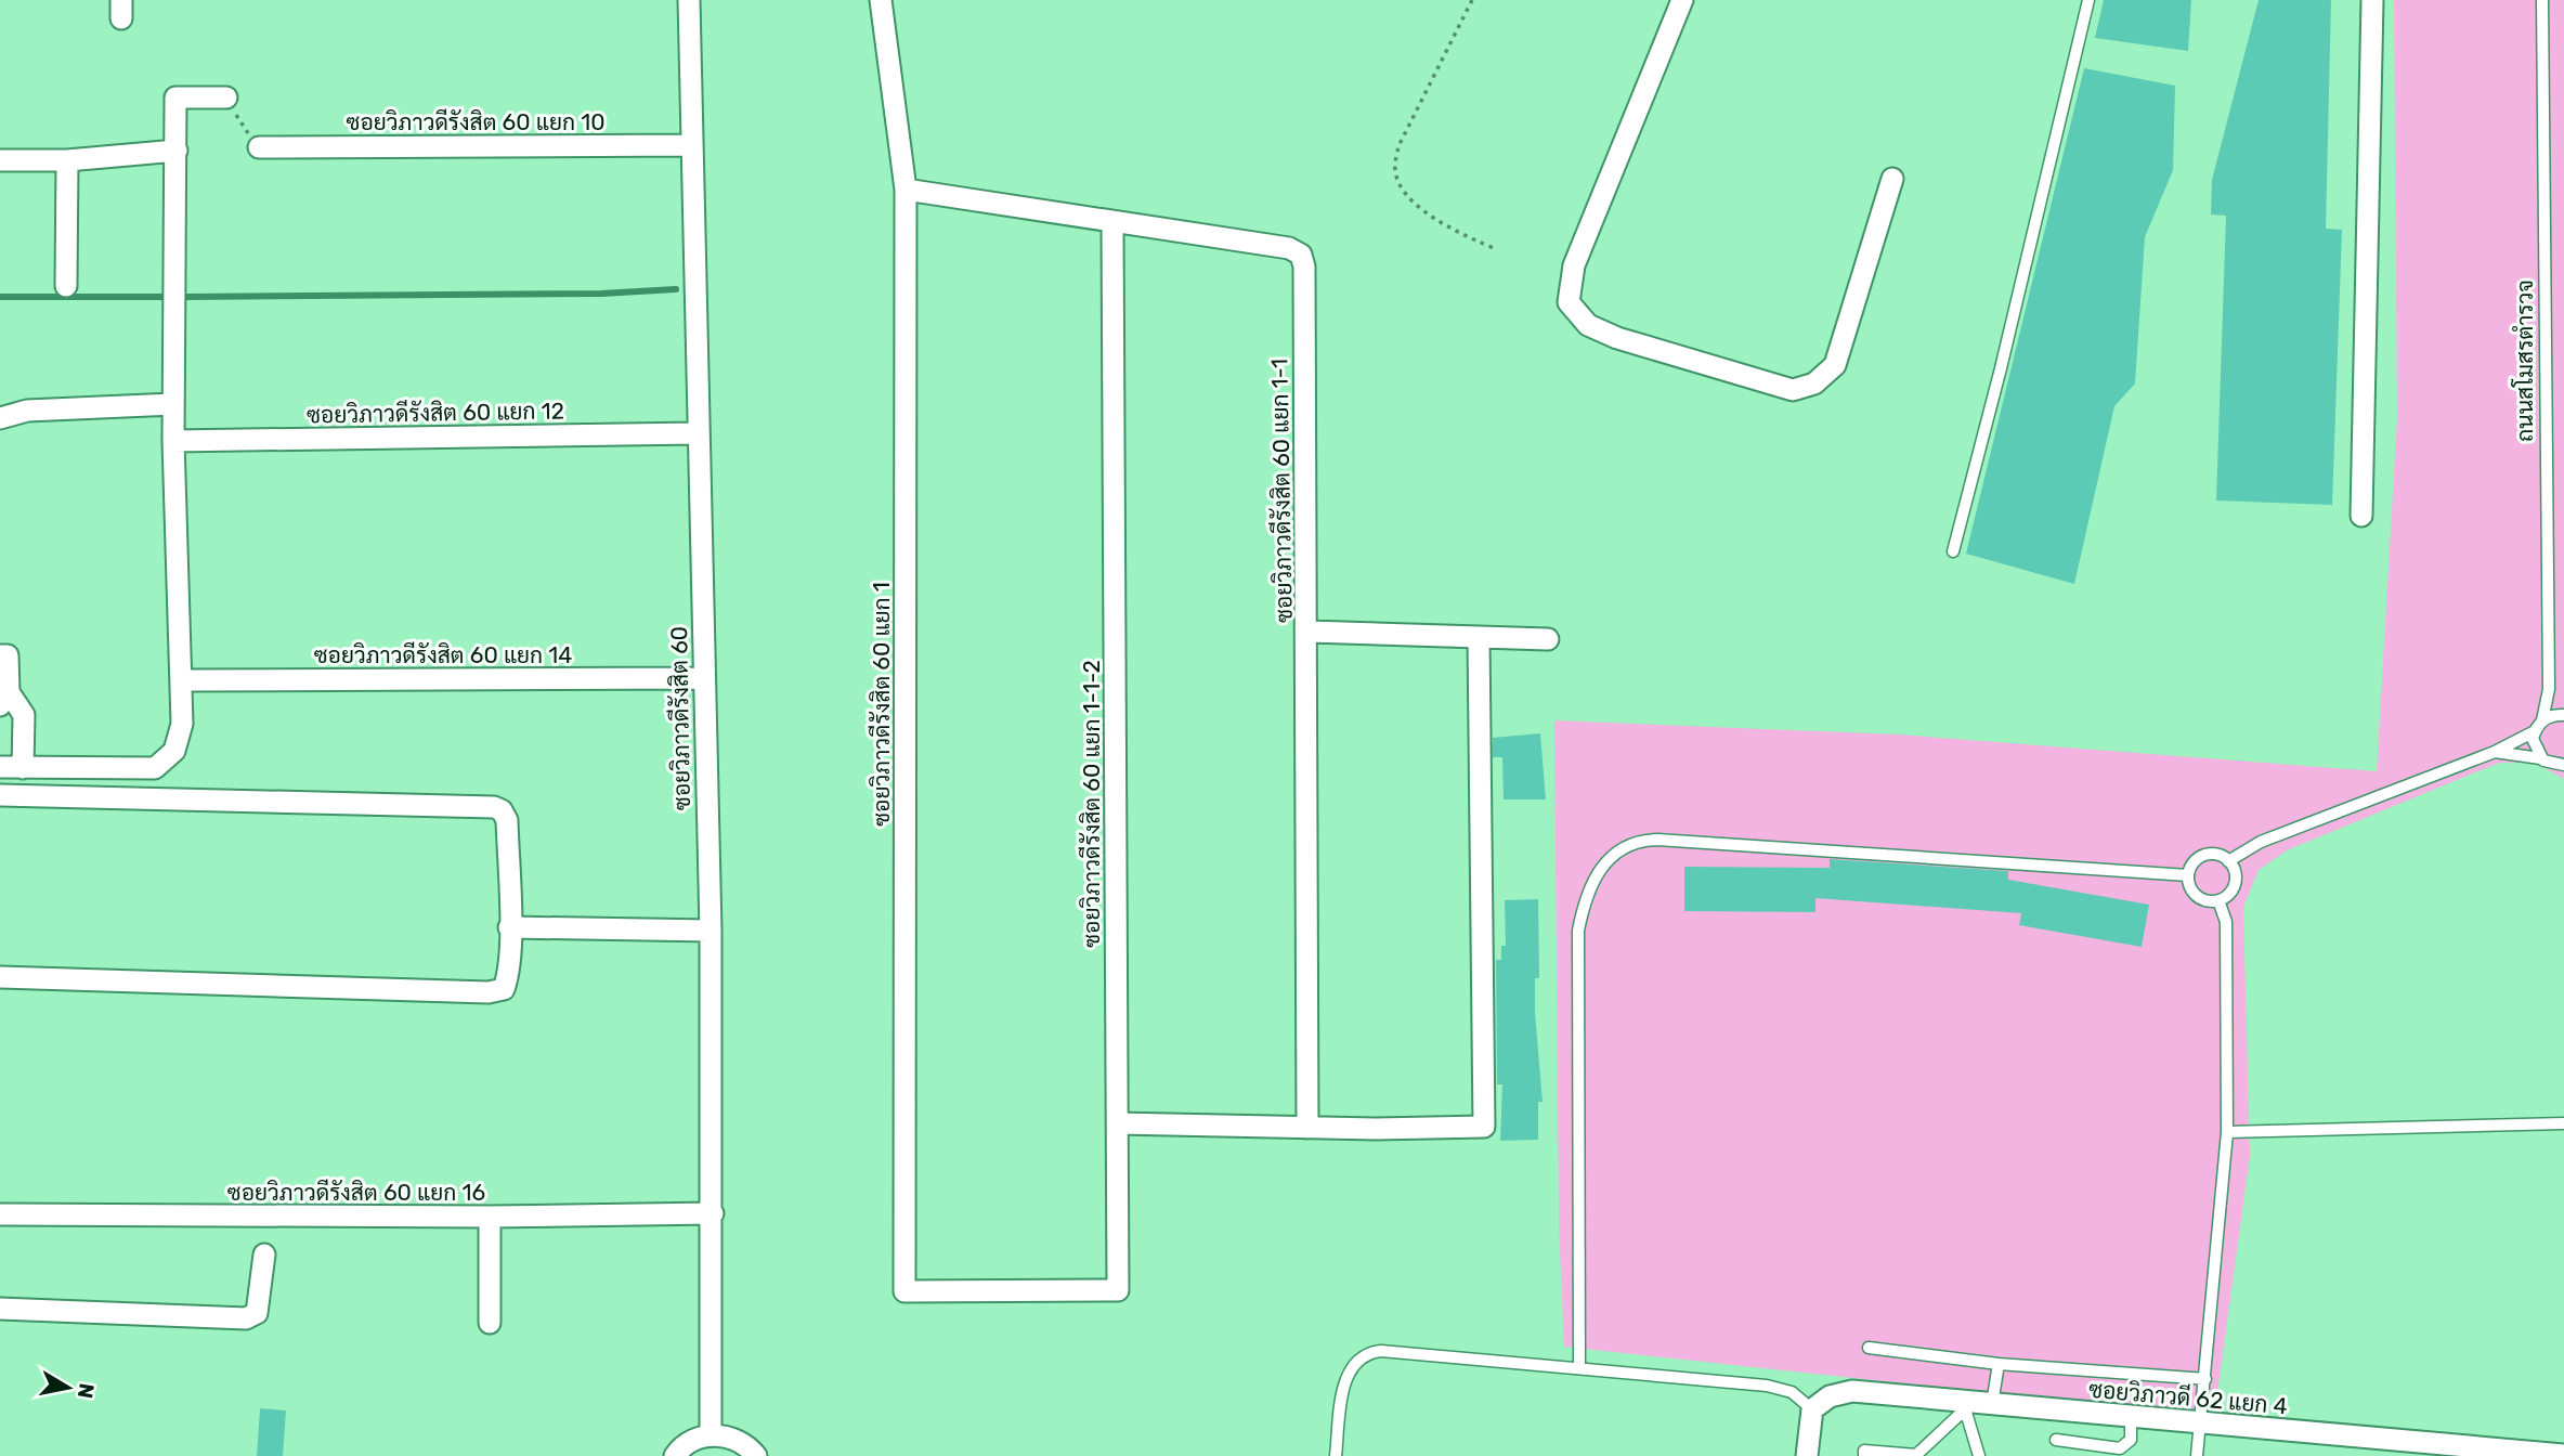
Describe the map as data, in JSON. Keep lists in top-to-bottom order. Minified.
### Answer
{"streets":{"street":["ซอยวิภาวดีรังสิต 60 แยก 10","ซอยวิภาวดีรังสิต 60 แยก 12","ซอยวิภาวดีรังสิต 60 แยก 1-1","ซอยวิภาวดีรังสิต 60 แยก 14","ซอยวิภาวดีรังสิต 60 แยก 1","ซอยวิภาวดีรังสิต 60","ซอยวิภาวดีรังสิต 60 แยก 1-1-2","ซอยวิภาวดีรังสิต 60 แยก 16","ซอยวิภาวดี 62 แยก 4"],"lane":["ถนนสโมสรตำรวจ"]},"crossings":[["ซอยวิภาวดีรังสิต 60 แยก 10","ซอยวิภาวดีรังสิต 60"],["ซอยวิภาวดีรังสิต 60 แยก 12","ซอยวิภาวดีรังสิต 60"],["ซอยวิภาวดีรังสิต 60 แยก 1-1","ซอยวิภาวดีรังสิต 60 แยก 1"],["ซอยวิภาวดีรังสิต 60 แยก 1-1","ซอยวิภาวดีรังสิต 60 แยก 1-1-2"],["ซอยวิภาวดีรังสิต 60 แยก 14","ซอยวิภาวดีรังสิต 60"],["ซอยวิภาวดีรังสิต 60 แยก 1","ซอยวิภาวดีรังสิต 60 แยก 1-1-2"],["ซอยวิภาวดีรังสิต 60","ซอยวิภาวดีรังสิต 60 แยก 16"]],"north":"right"}
